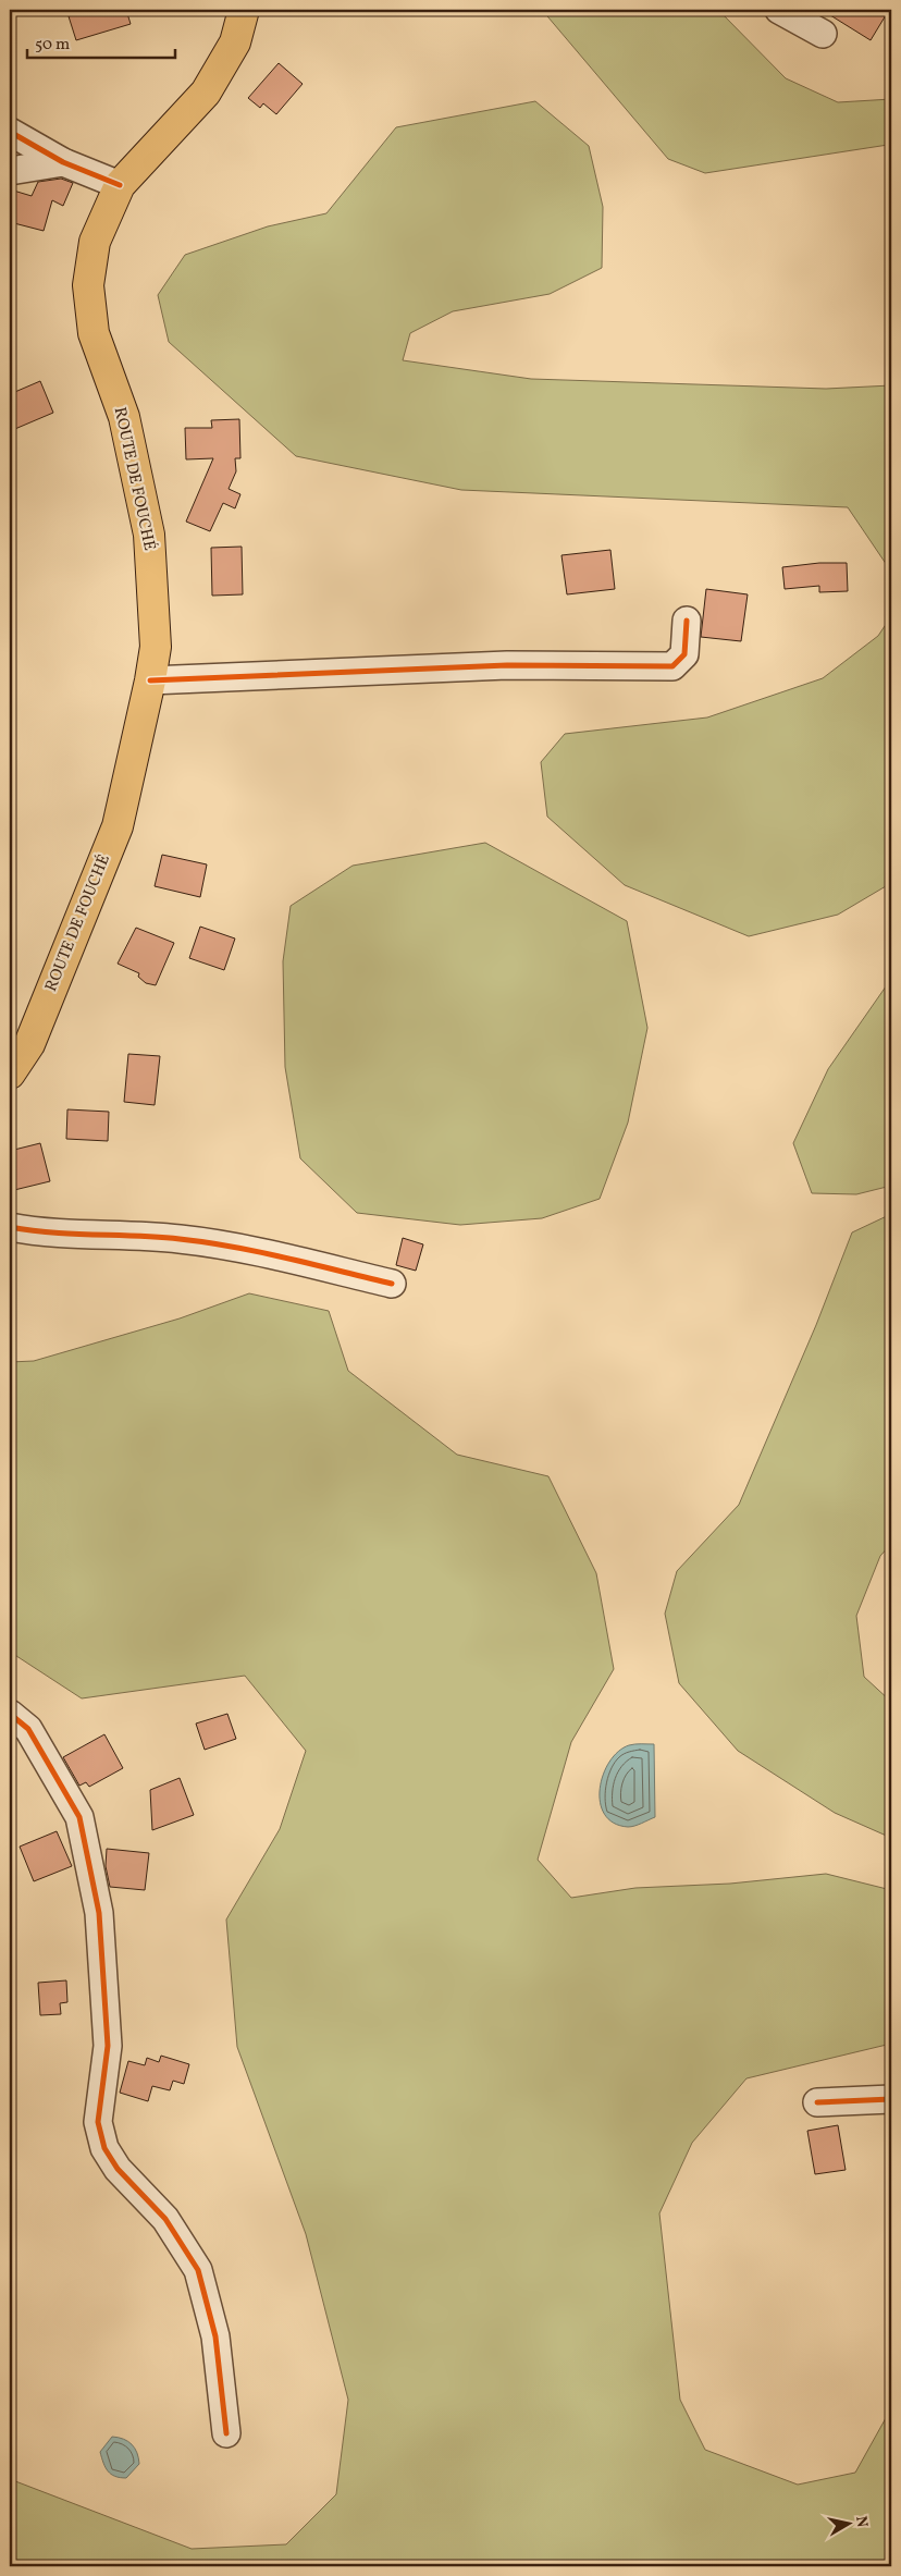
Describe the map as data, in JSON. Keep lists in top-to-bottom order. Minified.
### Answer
{"streets":{"main road":["ROUTE DE FOUCHÉ"]},"scale_bar":"50 m","north":"right"}
